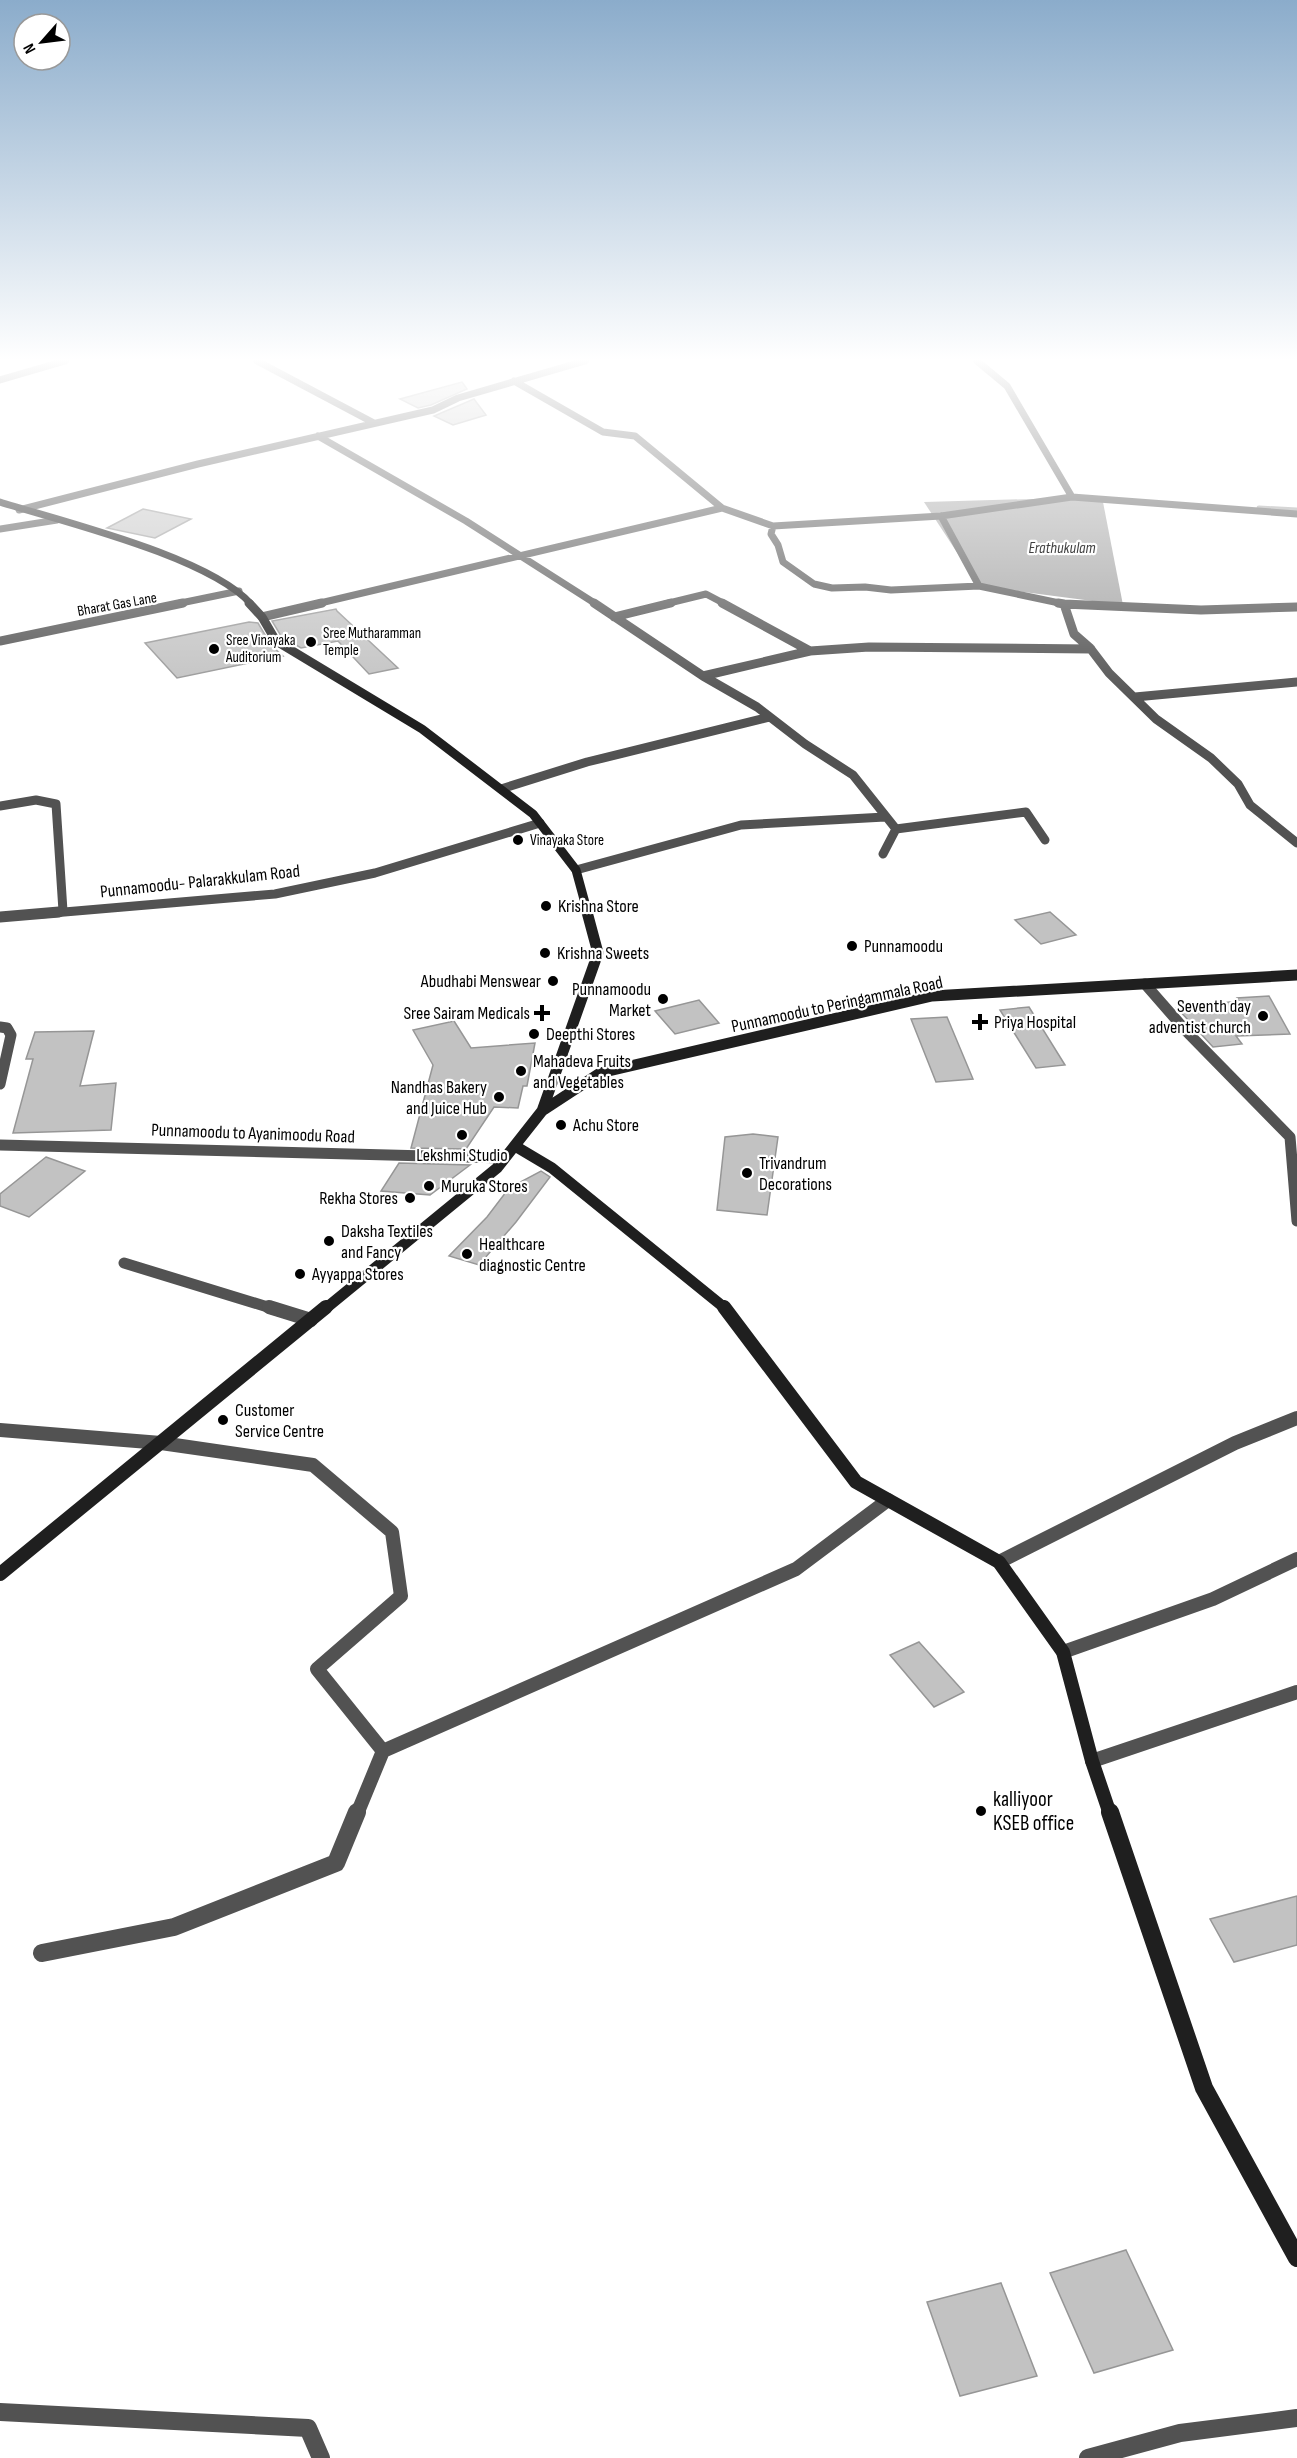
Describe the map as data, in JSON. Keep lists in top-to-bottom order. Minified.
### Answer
{"streets":{"main road":["Punnamoodu to Peringammala Road"],"street":["Bharat Gas Lane","Punnamoodu- Palarakkulam Road","Punnamoodu to Ayanimoodu Road"]},"water":["Erathukulam"],"places":{"other":["Sree Mutharamman Temple","Sree Vinayaka Auditorium","Vinayaka Store","Krishna Store","Punnamoodu","Krishna Sweets","Abudhabi Menswear","Punnamoodu Market","Seventh day adventist church","Deepthi Stores","Mahadeva Fruits and Vegetables","Nandhas Bakery and Juice Hub","Achu Store","Lekshmi Studio","Trivandrum Decorations","Muruka Stores","Rekha Stores","Daksha Textiles and Fancy","Healthcare diagnostic Centre","Ayyappa Stores","Customer Service Centre","kalliyoor KSEB office"],"health":["Sree Sairam Medicals","Priya Hospital"]},"north":"bottom left"}
